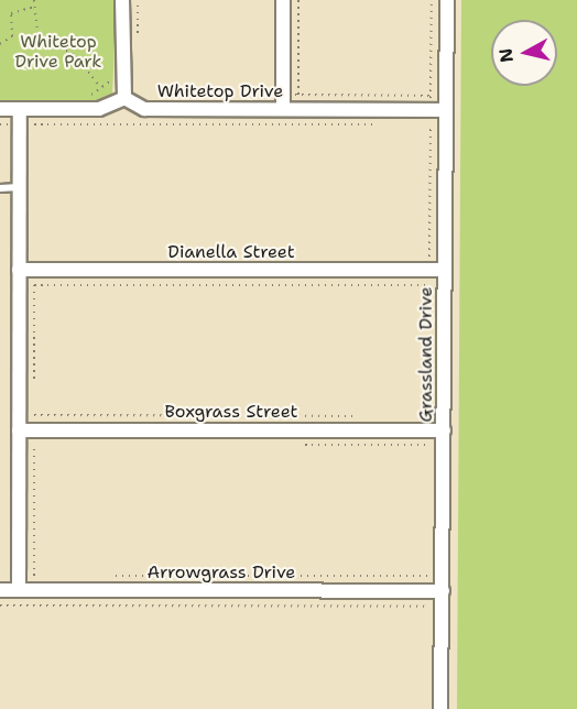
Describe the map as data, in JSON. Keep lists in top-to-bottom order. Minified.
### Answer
{"streets":{"street":["Whitetop Drive","Dianella Street","Grassland Drive","Boxgrass Street","Arrowgrass Drive"]},"crossings":[["Whitetop Drive","Grassland Drive"],["Dianella Street","Grassland Drive"],["Grassland Drive","Boxgrass Street"],["Grassland Drive","Arrowgrass Drive"]],"parks":["Whitetop Drive Park"],"north":"left"}
